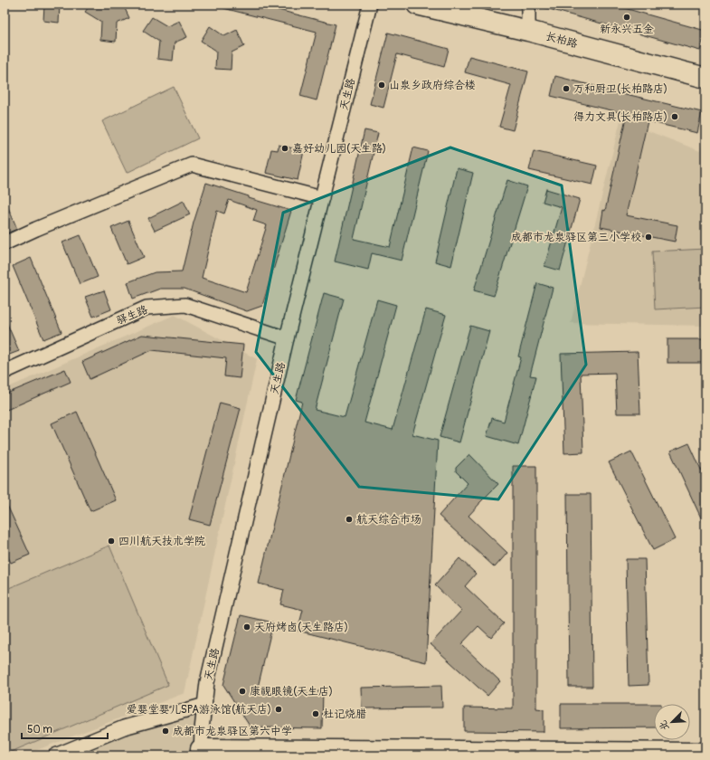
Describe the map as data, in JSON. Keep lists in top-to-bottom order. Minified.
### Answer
{"streets":{"street":["长柏路","天生路","驿生路"]},"crossings":[["天生路","驿生路"]],"places":["新永兴五金","山泉乡政府综合楼","万和厨卫(长柏路店)","得力文具(长柏路店)","嘉好幼儿园(天生路)","成都市龙泉驿区第三小学校","航天综合市场","四川航天技术学院","天府烤卤(天生路店)","康视眼镜(天生店)","爱婴堂婴儿SPA游泳馆(航天店)","杜记烧腊","成都市龙泉驿区第六中学"],"scale_bar":"50 m","north":"bottom left"}
